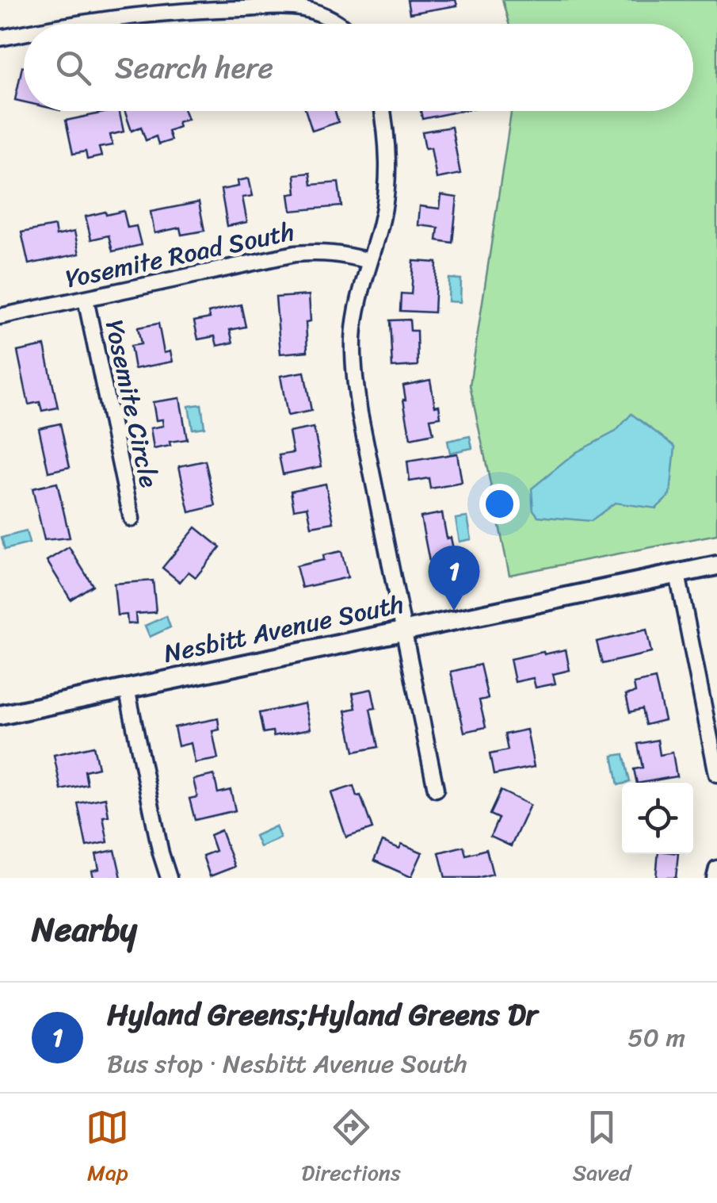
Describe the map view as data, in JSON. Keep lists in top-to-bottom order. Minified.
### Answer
{"streets":{"street":["Yosemite Road South","Yosemite Circle","Nesbitt Avenue South"]},"crossings":[["Yosemite Road South","Yosemite Circle"]],"page":{"search":"Search here","pins":"1","heading":"Nearby","list":[{"mark":"1","name":"Hyland Greens;Hyland Greens Dr","note":"Bus stop · Nesbitt Avenue South","value":"50 m"}],"nav":["Map","Directions","Saved"]}}
